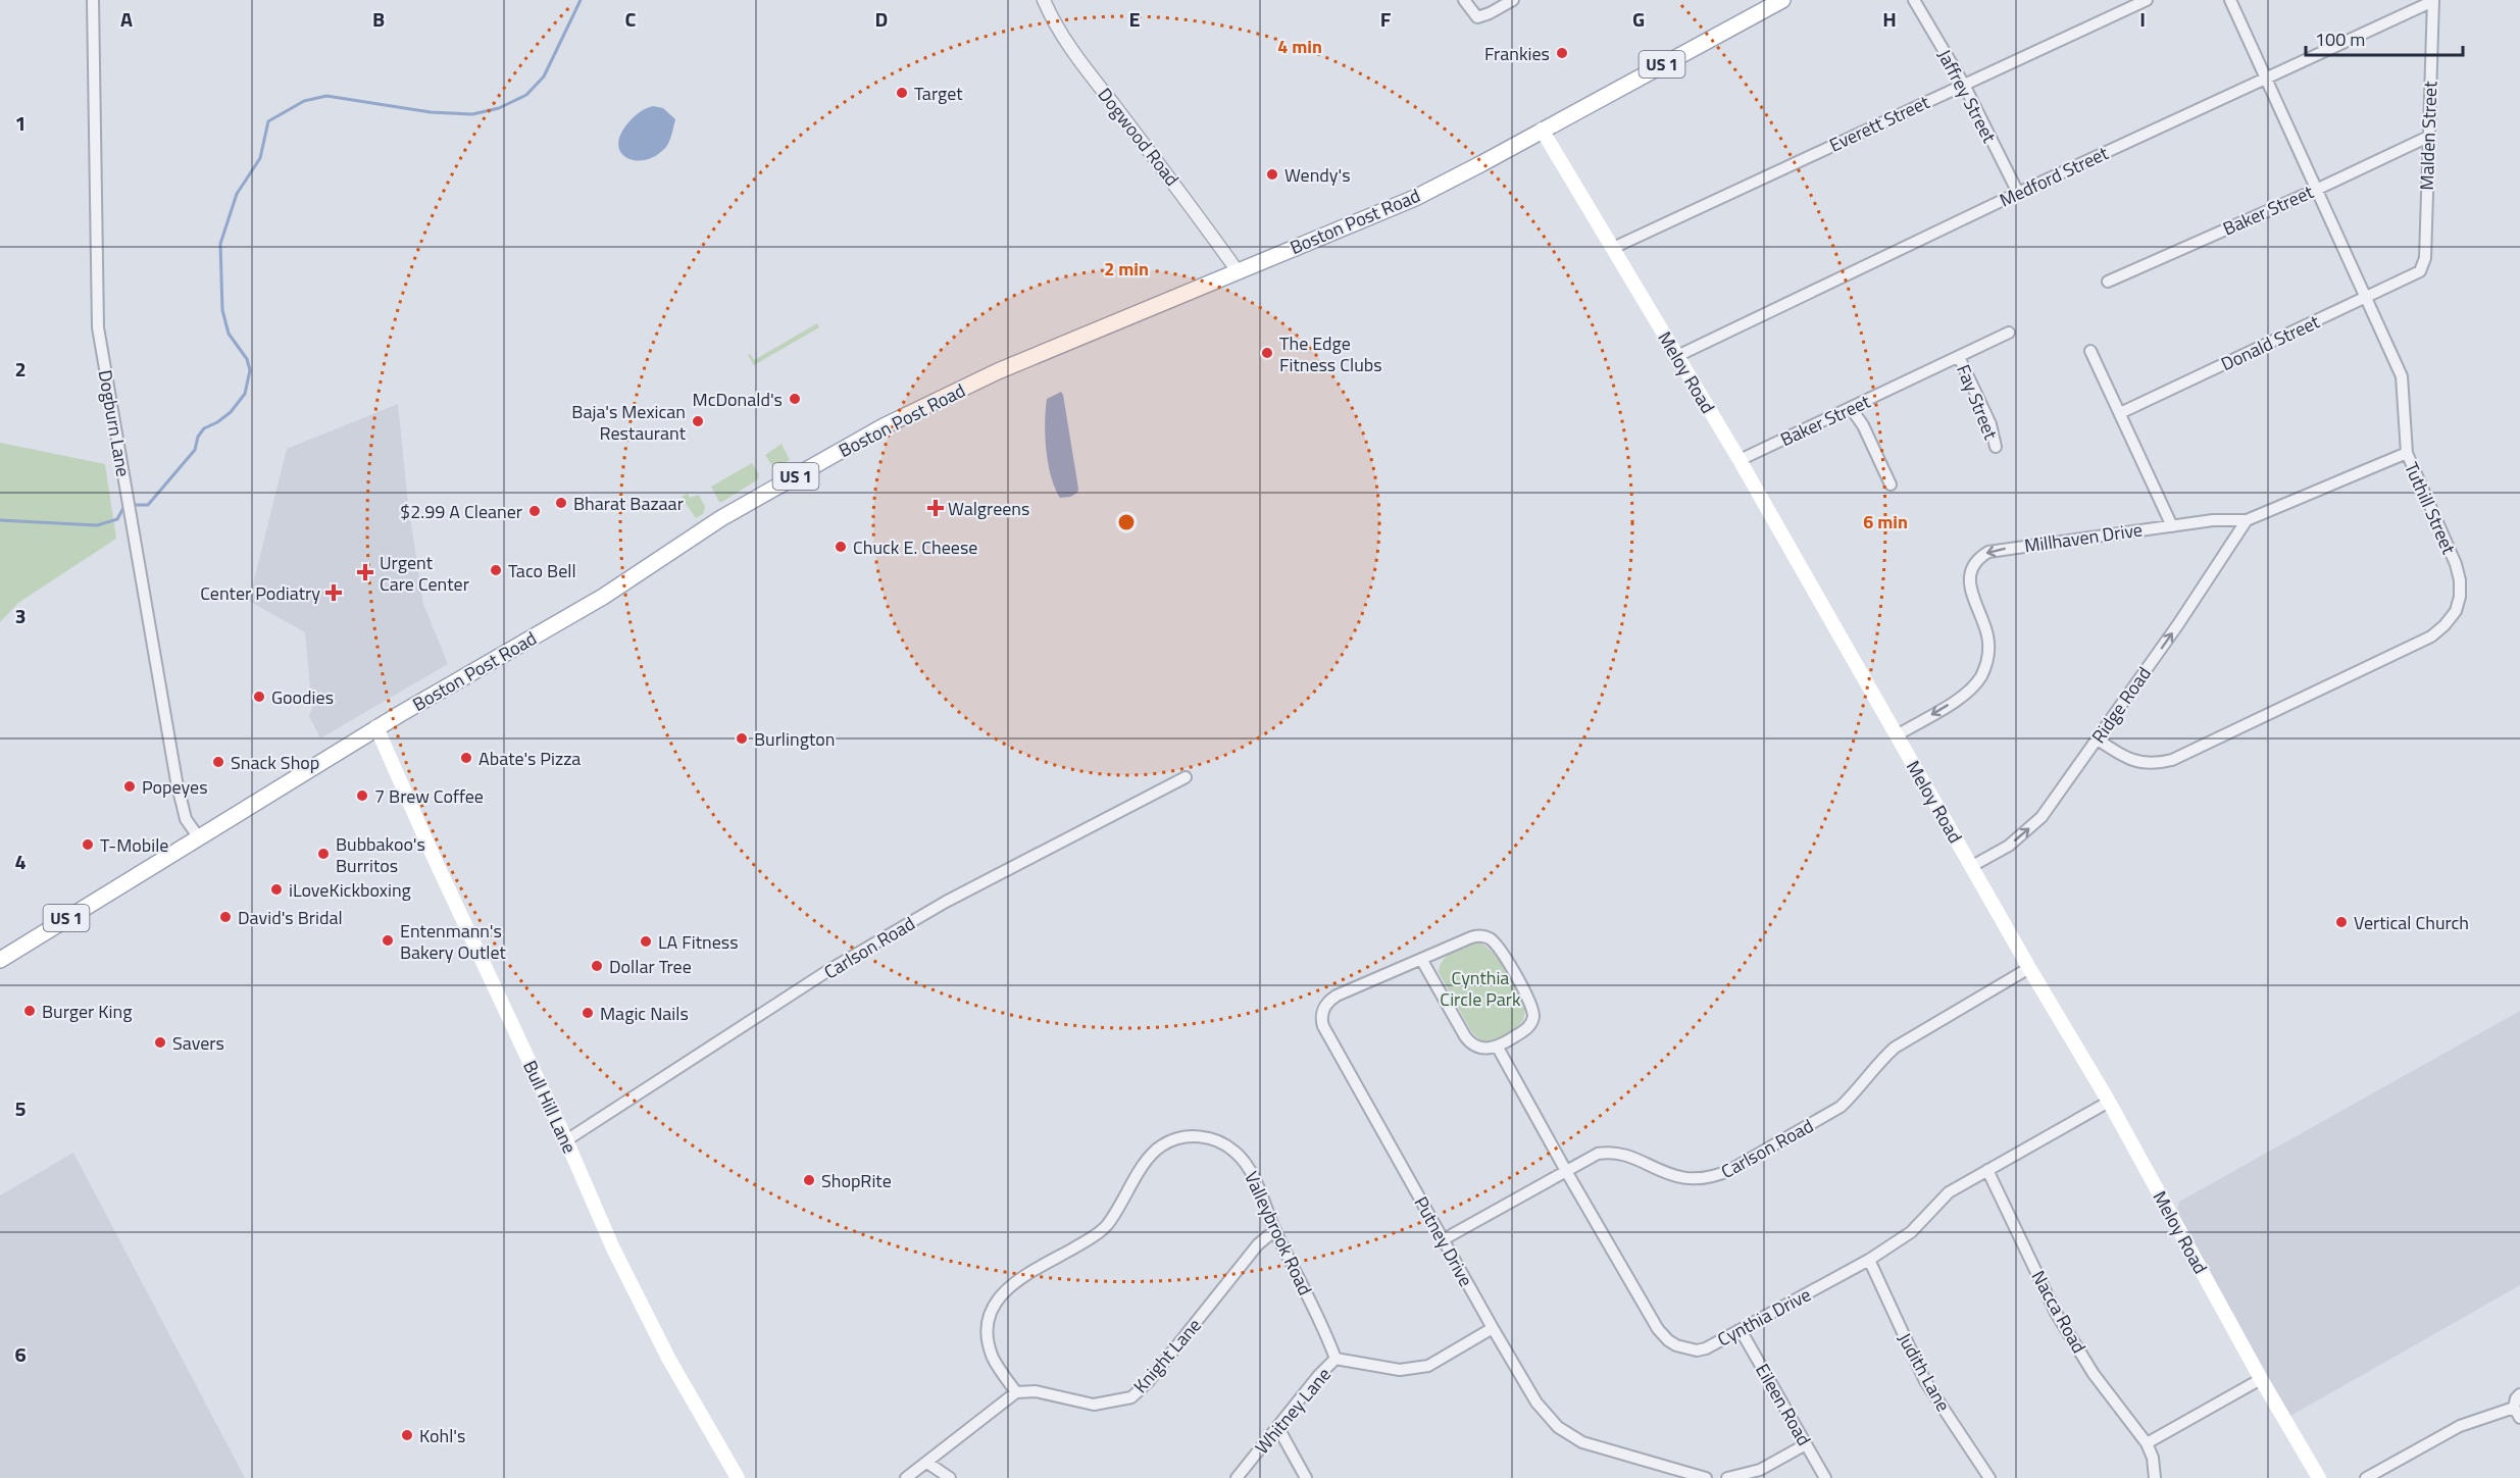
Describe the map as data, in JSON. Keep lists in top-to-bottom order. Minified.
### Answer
{"streets":{"main road":["US 1","Boston Post Road","Meloy Road","Bull Hill Lane"],"street":["Jaffrey Street","Everett Street","Malden Street","Dogwood Road","Medford Street","Baker Street","Donald Street","Fay Street","Dogburn Lane","Tuthill Street","Millhaven Drive","Ridge Road","Carlson Road","Valleybrook Road","Putney Drive","Nacca Road","Cynthia Drive","Knight Lane","Judith Lane","Eileen Road","Whitney Lane"]},"crossings":[["Jaffrey Street","Everett Street"],["Jaffrey Street","Medford Street"],["Everett Street","Meloy Road"],["Malden Street","Medford Street"],["Malden Street","Baker Street"],["Malden Street","Donald Street"],["Dogwood Road","Boston Post Road"],["Medford Street","Meloy Road"],["Medford Street","Tuthill Street"],["Baker Street","Meloy Road"],["Baker Street","Fay Street"],["Baker Street","Tuthill Street"],["Boston Post Road","Meloy Road"],["Boston Post Road","Dogburn Lane"],["Boston Post Road","Bull Hill Lane"],["Donald Street","Tuthill Street"],["Meloy Road","Millhaven Drive"],["Meloy Road","Ridge Road"],["Meloy Road","Carlson Road"],["Meloy Road","Cynthia Drive"],["Tuthill Street","Millhaven Drive"],["Tuthill Street","Ridge Road"],["Millhaven Drive","Ridge Road"],["Carlson Road","Bull Hill Lane"],["Carlson Road","Putney Drive"],["Carlson Road","Cynthia Drive"],["Valleybrook Road","Knight Lane"],["Valleybrook Road","Whitney Lane"],["Putney Drive","Whitney Lane"],["Nacca Road","Cynthia Drive"],["Cynthia Drive","Judith Lane"],["Cynthia Drive","Eileen Road"]],"one_way":["Millhaven Drive","Ridge Road"],"parks":["Cynthia Circle Park"],"places":{"other":["Frankies","Target","Wendy's","The Edge Fitness Clubs","McDonald's","Baja's Mexican Restaurant","Bharat Bazaar","$2.99 A Cleaner","Chuck E. Cheese","Taco Bell","Goodies","Burlington","Abate's Pizza","Snack Shop","Popeyes","7 Brew Coffee","T-Mobile","Bubbakoo's Burritos","iLoveKickboxing","David's Bridal","Vertical Church","Entenmann's Bakery Outlet","LA Fitness","Dollar Tree","Burger King","Magic Nails","Savers","ShopRite","Kohl's"],"health":["Walgreens","Urgent Care Center","Center Podiatry"]},"scale_bar":"100 m","grid":{"columns":["A","B","C","D","E","F","G","H","I"],"rows":["1","2","3","4","5","6"]},"rings":["4 min","2 min","6 min"]}
